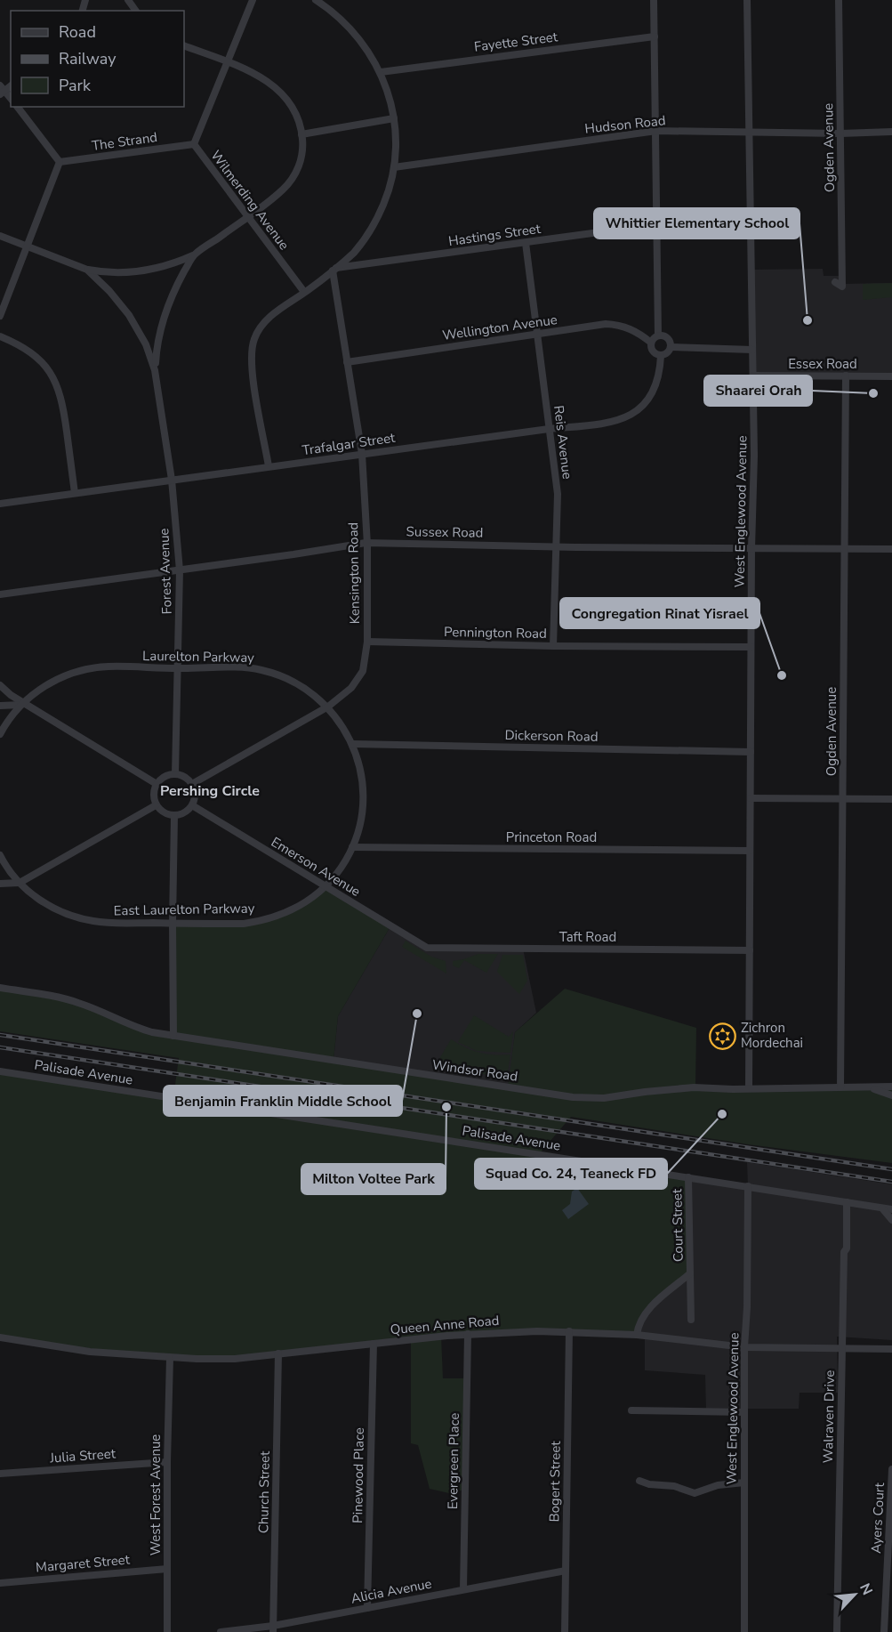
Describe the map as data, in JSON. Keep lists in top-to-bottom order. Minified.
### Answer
{"streets":{"street":["Fayette Street","Hudson Road","The Strand","Ogden Avenue","Wilmerding Avenue","Hastings Street","Wellington Avenue","Essex Road","Reis Avenue","Trafalgar Street","West Englewood Avenue","Sussex Road","Forest Avenue","Kensington Road","Pennington Road","Laurelton Parkway","Dickerson Road","Princeton Road","Emerson Avenue","East Laurelton Parkway","Taft Road","Windsor Road","Palisade Avenue","Court Street","Queen Anne Road","Walraven Drive","Julia Street","Evergreen Place","Pinewood Place","Bogert Street","Church Street","West Forest Avenue","Ayers Court","Margaret Street","Alicia Avenue"]},"crossings":[["Hudson Road","Ogden Avenue"],["Hudson Road","West Englewood Avenue"],["The Strand","Wilmerding Avenue"],["Ogden Avenue","Essex Road"],["Ogden Avenue","Sussex Road"],["Ogden Avenue","Windsor Road"],["Hastings Street","Reis Avenue"],["Hastings Street","Kensington Road"],["Wellington Avenue","Reis Avenue"],["Wellington Avenue","Trafalgar Street"],["Wellington Avenue","Kensington Road"],["Essex Road","West Englewood Avenue"],["Reis Avenue","Trafalgar Street"],["Reis Avenue","Sussex Road"],["Reis Avenue","Pennington Road"],["Trafalgar Street","Forest Avenue"],["Trafalgar Street","Kensington Road"],["West Englewood Avenue","Sussex Road"],["West Englewood Avenue","Pennington Road"],["West Englewood Avenue","Dickerson Road"],["West Englewood Avenue","Princeton Road"],["West Englewood Avenue","Taft Road"],["West Englewood Avenue","Windsor Road"],["West Englewood Avenue","Palisade Avenue"],["West Englewood Avenue","Queen Anne Road"],["Sussex Road","Forest Avenue"],["Sussex Road","Kensington Road"],["Forest Avenue","Kensington Road"],["Forest Avenue","Laurelton Parkway"],["Forest Avenue","Emerson Avenue"],["Kensington Road","Pennington Road"],["Kensington Road","Laurelton Parkway"],["Kensington Road","Emerson Avenue"],["Laurelton Parkway","Dickerson Road"],["Laurelton Parkway","East Laurelton Parkway"],["Dickerson Road","East Laurelton Parkway"],["Princeton Road","East Laurelton Parkway"],["Emerson Avenue","East Laurelton Parkway"],["Emerson Avenue","Taft Road"],["Palisade Avenue","Court Street"],["Palisade Avenue","Walraven Drive"],["Court Street","Queen Anne Road"],["Queen Anne Road","Walraven Drive"],["Queen Anne Road","Evergreen Place"],["Queen Anne Road","Pinewood Place"],["Queen Anne Road","Bogert Street"],["Queen Anne Road","Church Street"],["Queen Anne Road","West Forest Avenue"],["Julia Street","West Forest Avenue"],["Evergreen Place","Alicia Avenue"],["Pinewood Place","Alicia Avenue"],["Bogert Street","Alicia Avenue"],["Church Street","Alicia Avenue"],["West Forest Avenue","Margaret Street"]],"districts":["Pershing Circle"],"places":{"other":["Whittier Elementary School","Shaarei Orah","Congregation Rinat Yisrael","Benjamin Franklin Middle School","Milton Voltee Park","Squad Co. 24, Teaneck FD"],"synagogue":["Zichron Mordechai"]},"legend":["Road","Railway","Park"],"north":"top right"}
